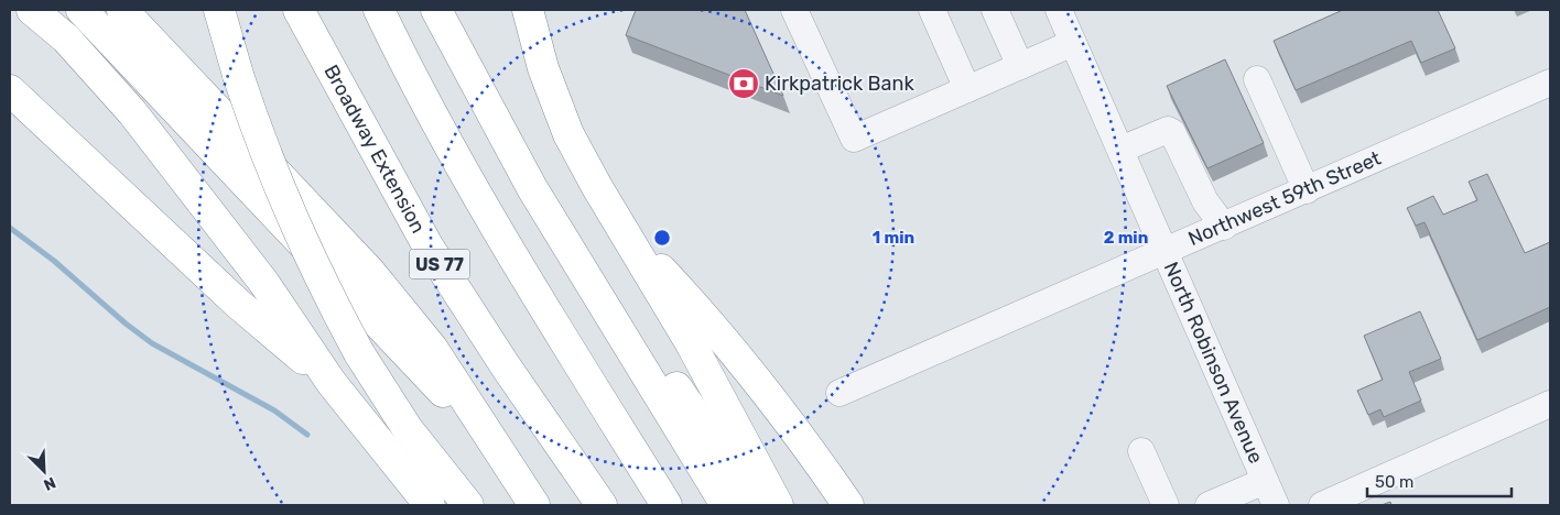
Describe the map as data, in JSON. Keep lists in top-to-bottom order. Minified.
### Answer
{"streets":{"highway":["Broadway Extension","US 77"],"street":["Northwest 59th Street","North Robinson Avenue"]},"crossings":[["Northwest 59th Street","North Robinson Avenue"]],"places":{"bank":["Kirkpatrick Bank"]},"scale_bar":"50 m","north":"bottom right","rings":["1 min","2 min"]}
